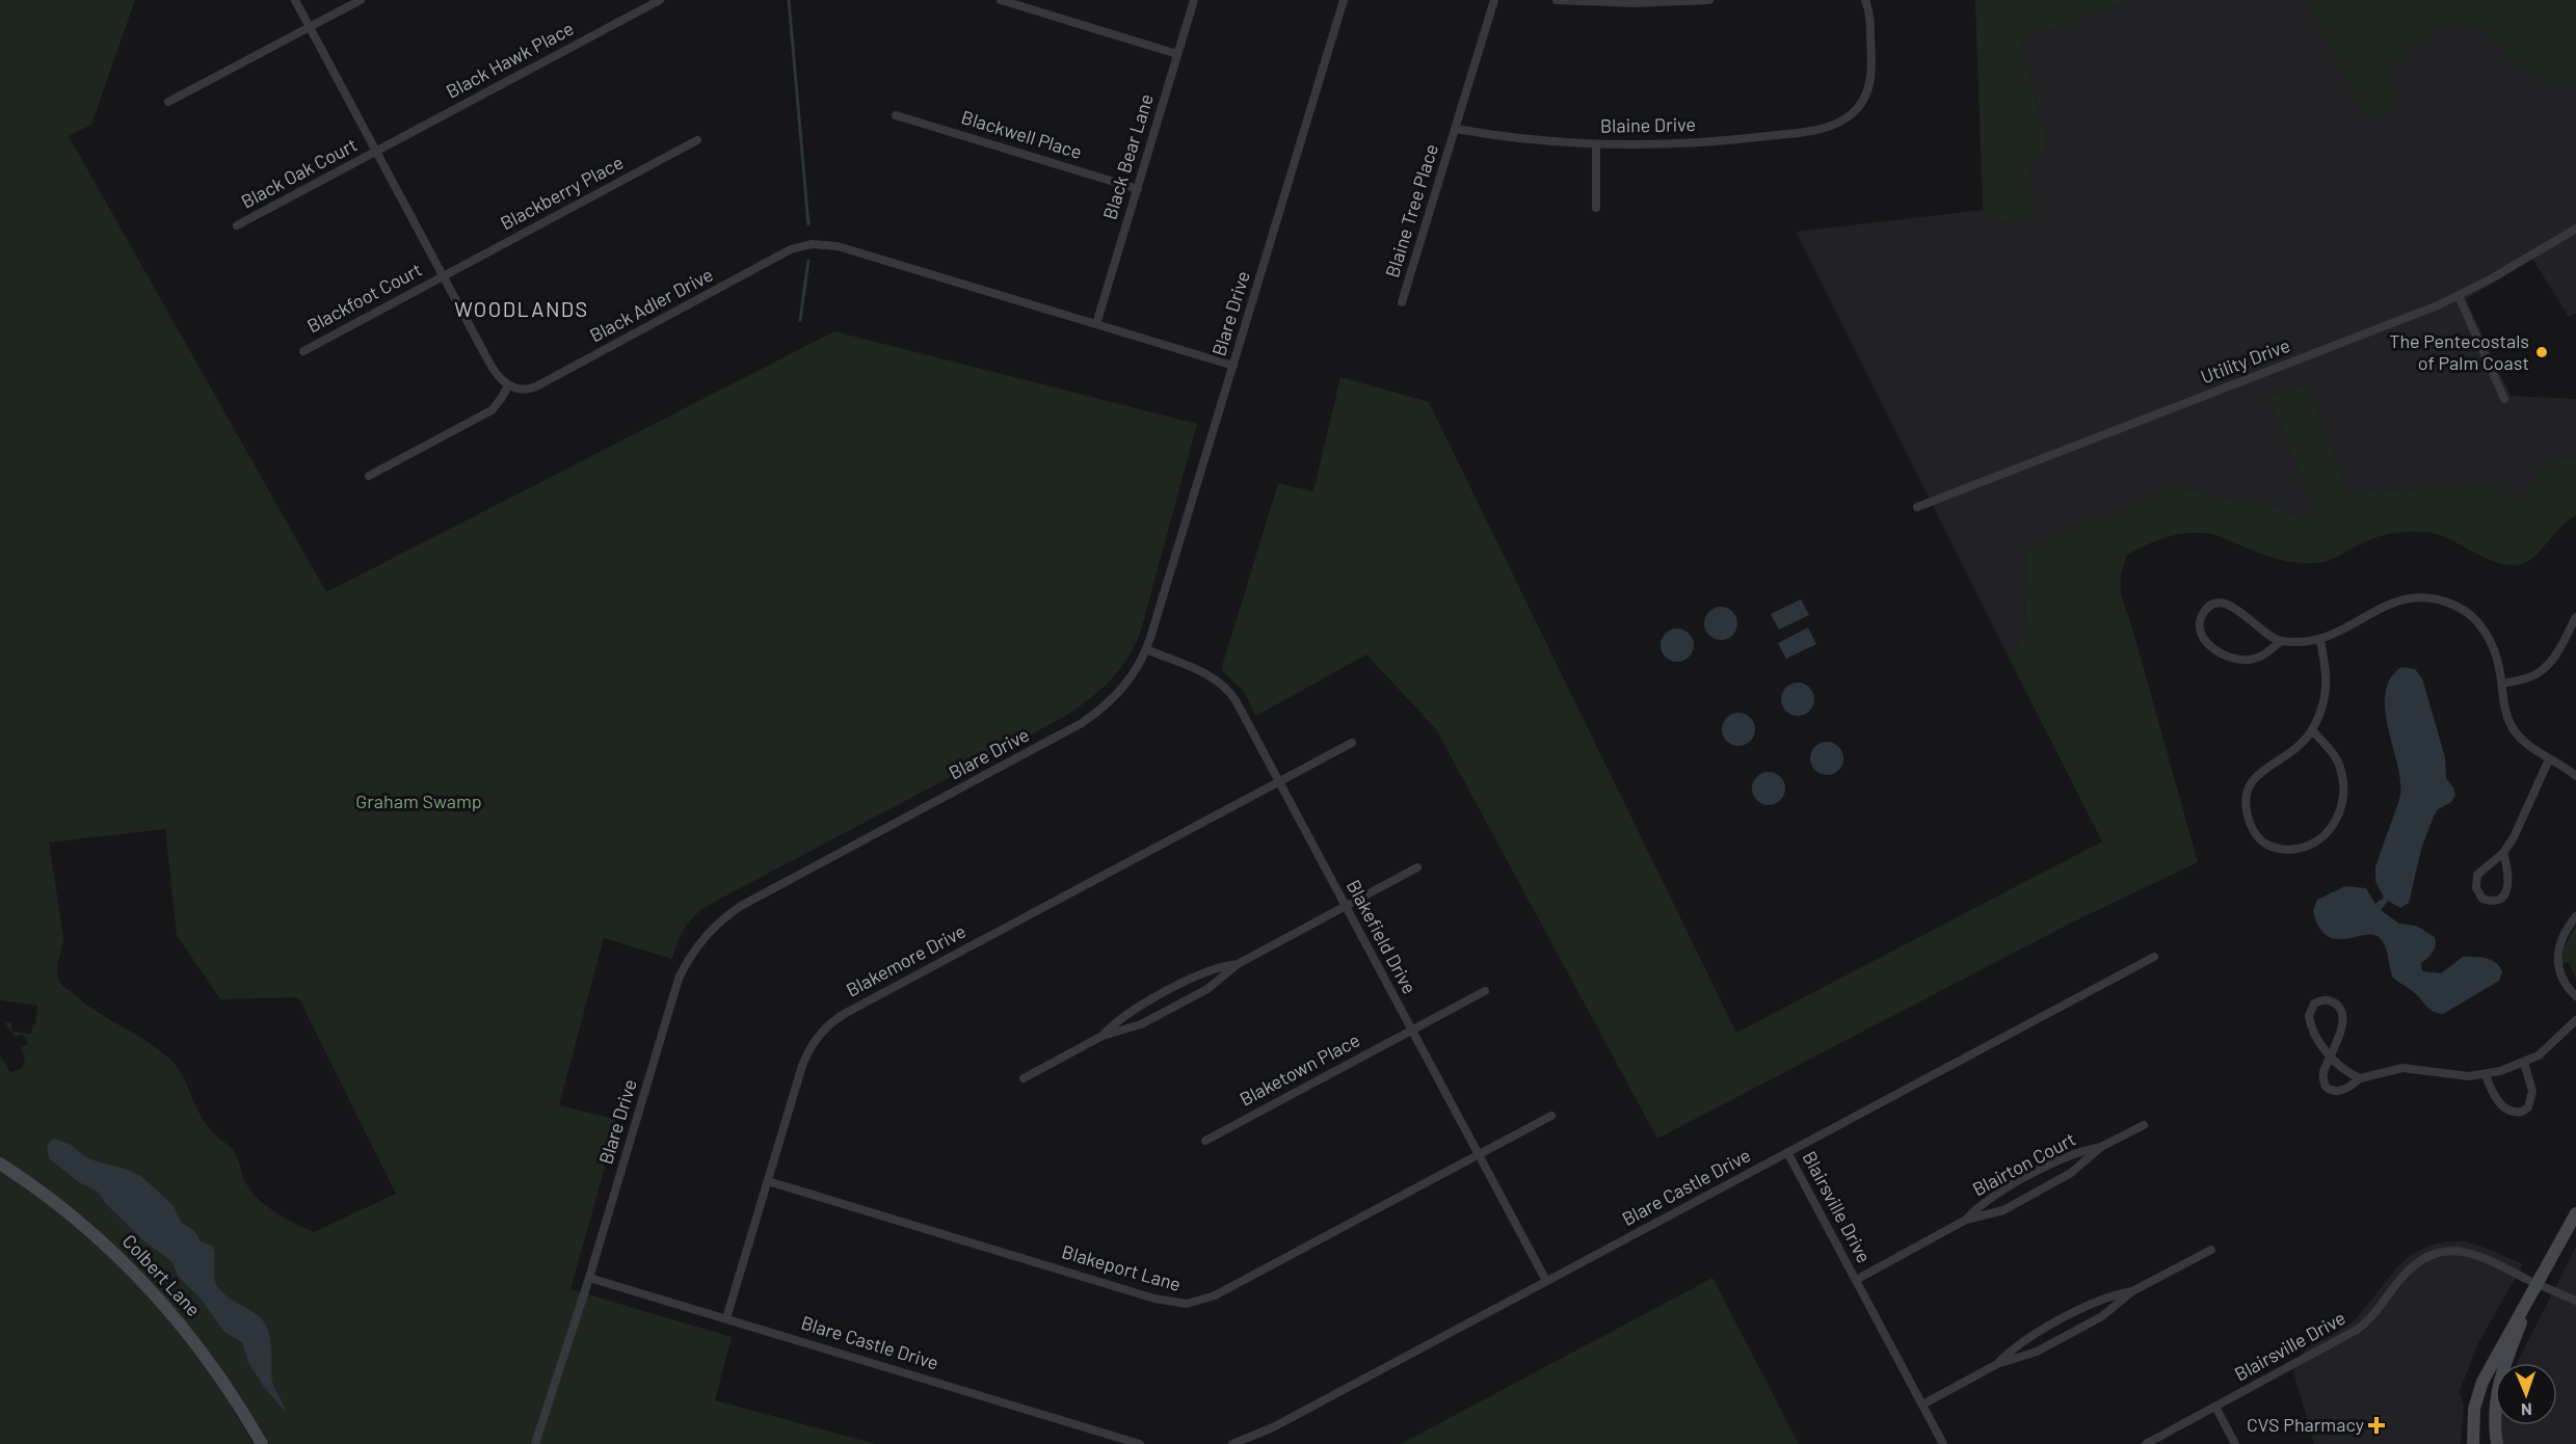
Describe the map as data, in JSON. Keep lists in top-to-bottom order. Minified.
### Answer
{"streets":{"street":["Black Hawk Place","Blaine Drive","Blackwell Place","Black Bear Lane","Black Oak Court","Blackberry Place","Blaine Tree Place","Blackfoot Court","Black Adler Drive","Blare Drive","Utility Drive","Blakefield Drive","Blakemore Drive","Blaketown Place","Blairton Court","Blare Castle Drive","Blairsville Drive","Blakeport Lane","Colbert Lane"]},"crossings":[["Black Hawk Place","Black Oak Court"],["Blaine Drive","Blaine Tree Place"],["Blackwell Place","Black Bear Lane"],["Black Bear Lane","Black Adler Drive"],["Blackberry Place","Blackfoot Court"],["Black Adler Drive","Blare Drive"],["Blare Drive","Blakefield Drive"],["Blare Drive","Blare Castle Drive"],["Blakefield Drive","Blakemore Drive"],["Blakefield Drive","Blaketown Place"],["Blakefield Drive","Blare Castle Drive"],["Blakefield Drive","Blakeport Lane"],["Blakemore Drive","Blare Castle Drive"],["Blakemore Drive","Blakeport Lane"],["Blairton Court","Blairsville Drive"],["Blare Castle Drive","Blairsville Drive"]],"districts":["WOODLANDS"],"parks":["Graham Swamp"],"places":{"other":["The Pentecostals of Palm Coast"],"health":["CVS Pharmacy"]},"north":"bottom"}
